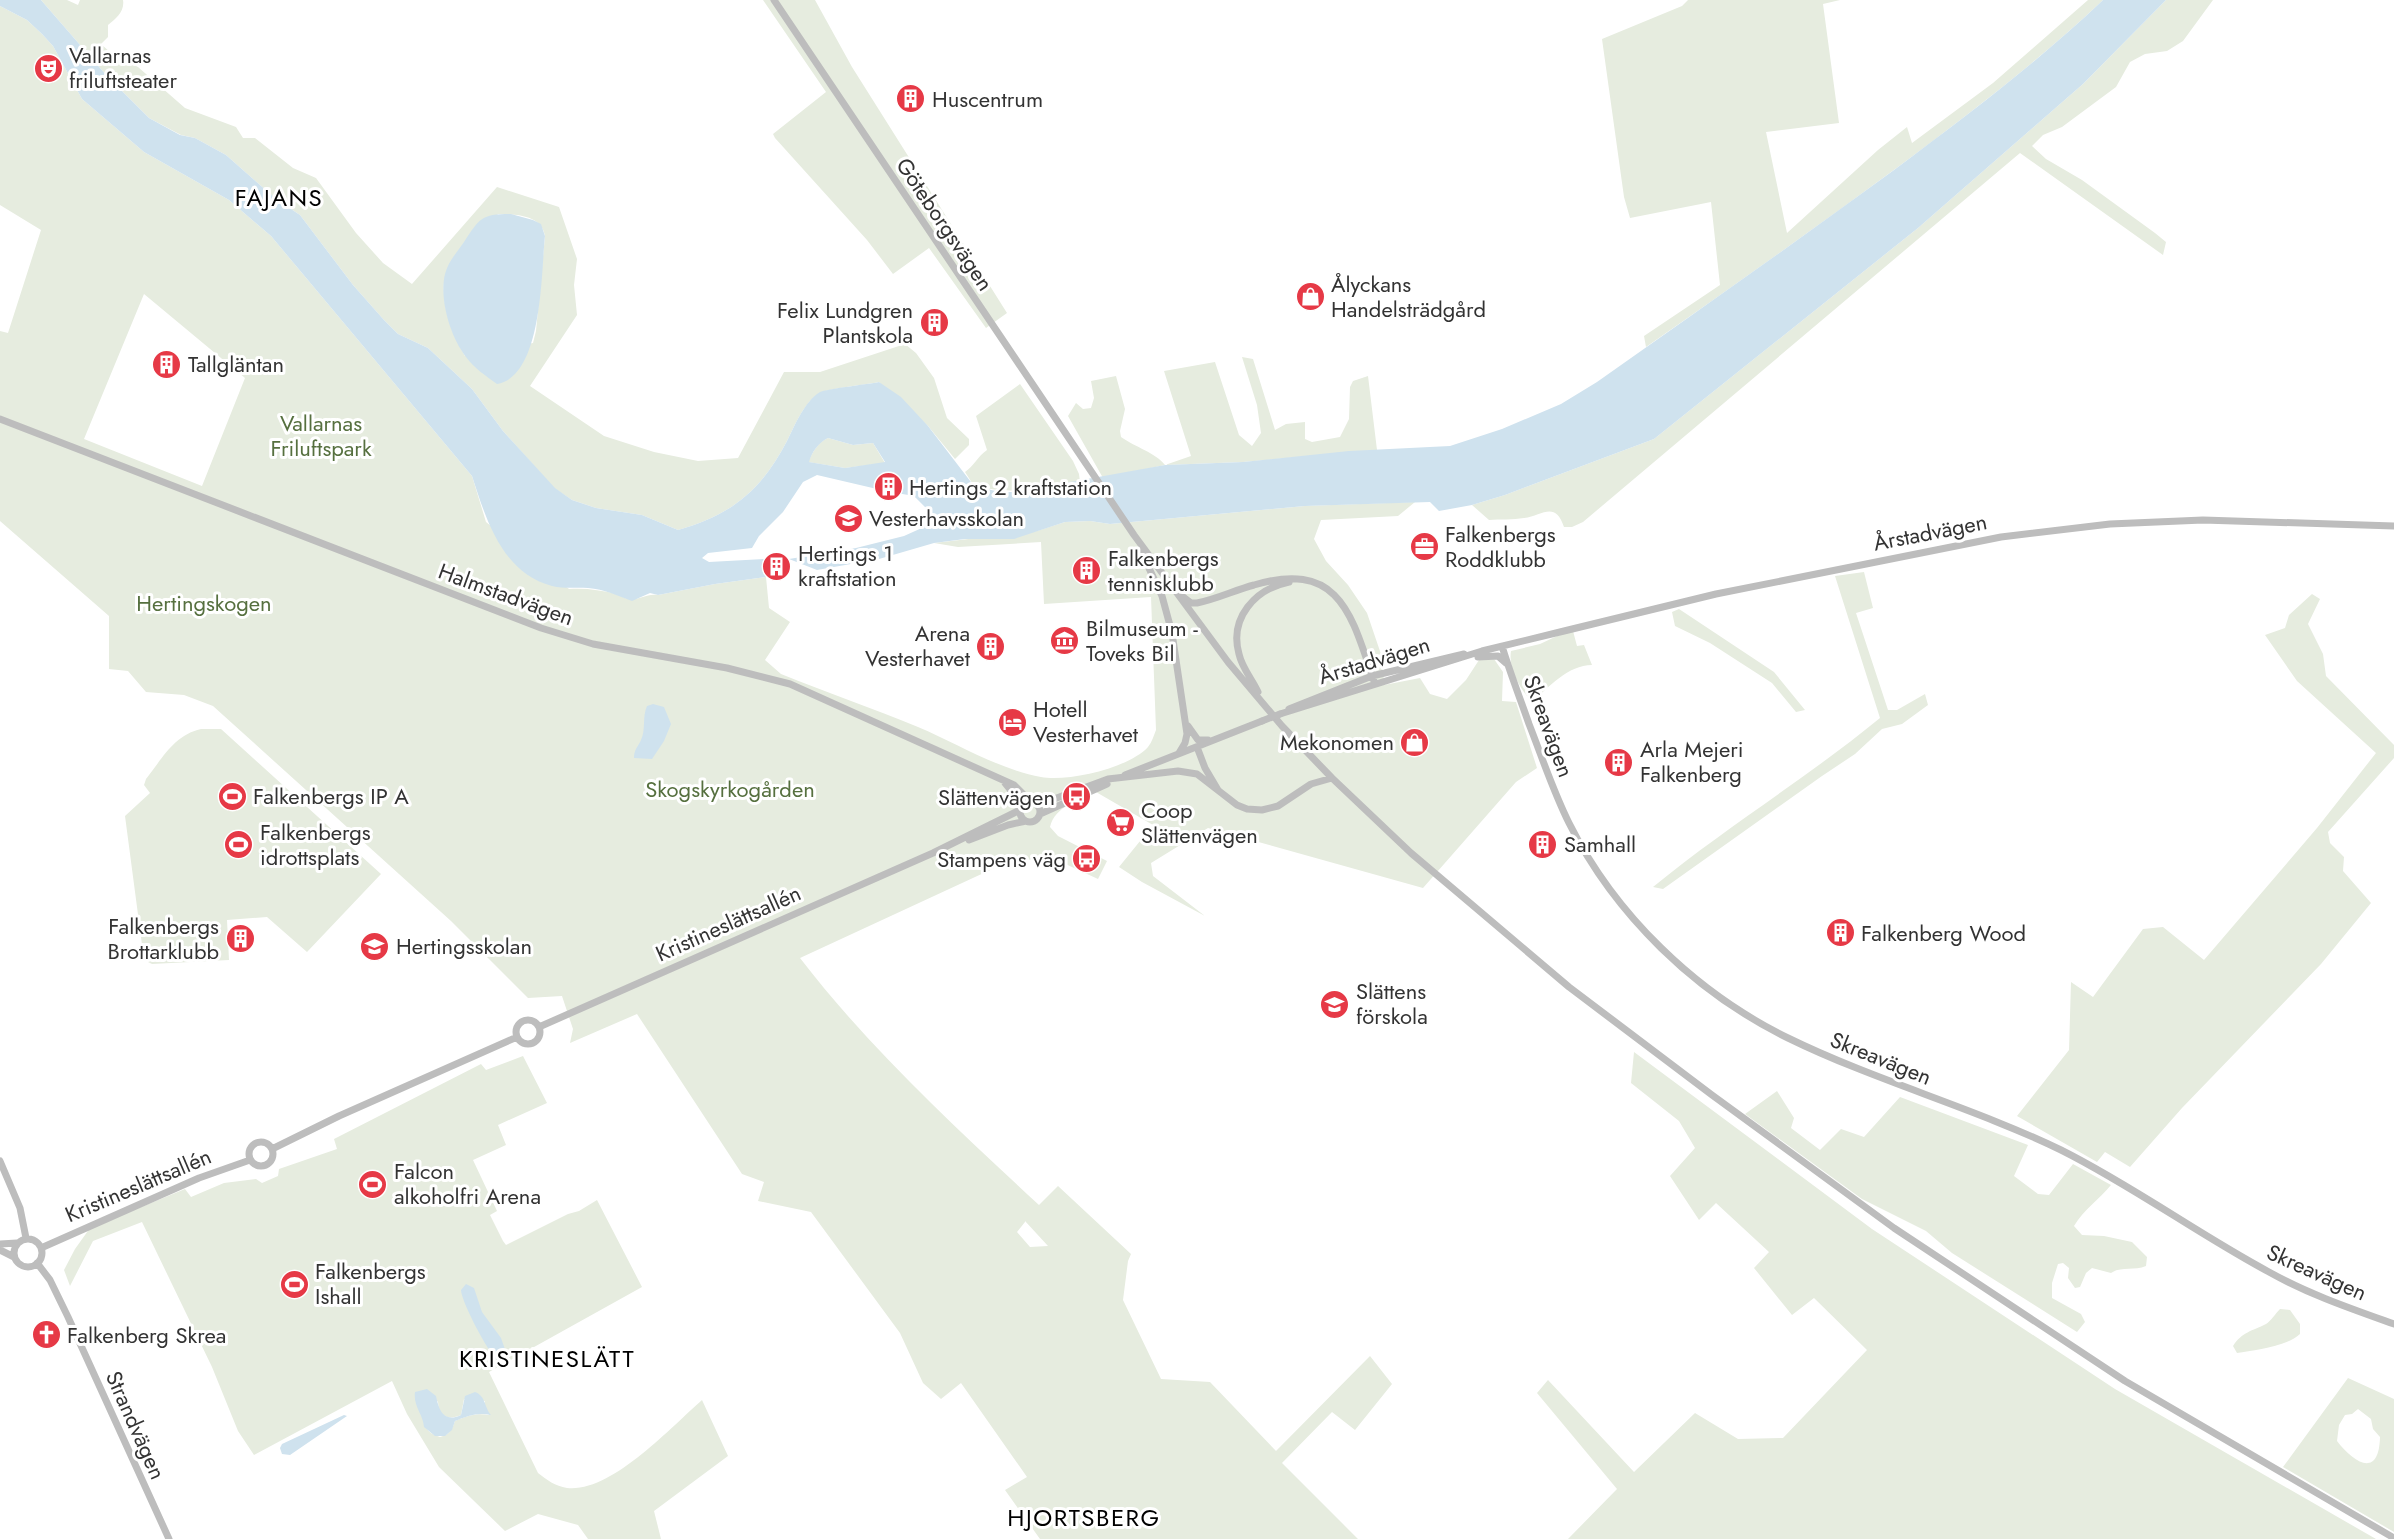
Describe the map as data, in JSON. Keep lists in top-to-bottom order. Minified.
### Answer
{"streets":{"main road":["Göteborgsvägen","Årstadvägen","Halmstadvägen","Skreavägen","Kristineslättsallén","Strandvägen"]},"crossings":[["Årstadvägen","Halmstadvägen"],["Årstadvägen","Skreavägen"],["Årstadvägen","Kristineslättsallén"],["Halmstadvägen","Kristineslättsallén"],["Kristineslättsallén","Strandvägen"]],"districts":["FAJANS","KRISTINESLÄTT","HJORTSBERG"],"parks":["Vallarnas Friluftspark","Hertingskogen","Skogskyrkogården"],"places":{"theatre":["Vallarnas friluftsteater"],"building":["Huscentrum","Felix Lundgren Plantskola","Tallgläntan","Hertings 2 kraftstation","Hertings 1 kraftstation","Falkenbergs tennisklubb","Arena Vesterhavet","Arla Mejeri Falkenberg","Samhall","Falkenberg Wood","Falkenbergs Brottarklubb"],"shop":["Ålyckans Handelsträdgård","Mekonomen"],"school or university":["Vesterhavsskolan","Hertingsskolan","Slättens förskola"],"office":["Falkenbergs Roddklubb"],"museum":["Bilmuseum - Toveks Bil"],"hotel":["Hotell Vesterhavet"],"sports":["Falkenbergs IP A","Falkenbergs idrottsplats","Falcon alkoholfri Arena","Falkenbergs Ishall"],"bus stop":["Slättenvägen","Stampens väg"],"supermarket":["Coop Slättenvägen"],"church":["Falkenberg Skrea"]}}
